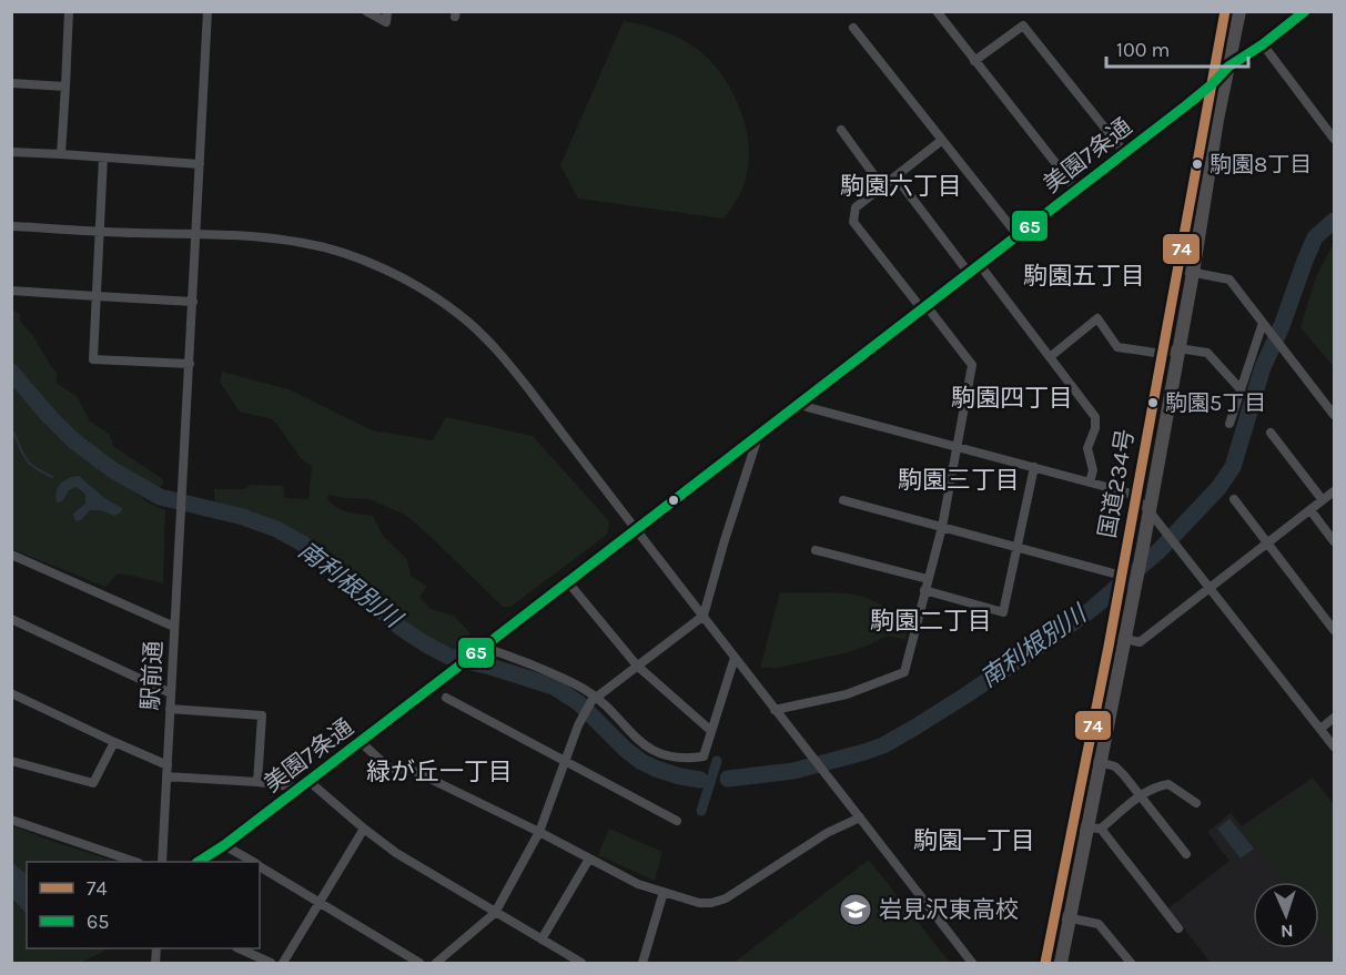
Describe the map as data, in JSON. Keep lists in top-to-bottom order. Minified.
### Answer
{"streets":{"highway":["国道234号"],"street":["美園7条通","駅前通"]},"crossings":[["美園7条通","国道234号"]],"districts":["駒園六丁目","駒園五丁目","駒園四丁目","駒園三丁目","駒園二丁目","緑が丘一丁目","駒園一丁目"],"water":["南利根別川"],"places":{"other":["駒園8丁目","駒園5丁目"],"school or university":["岩見沢東高校"]},"lines":["transit line 74","transit line 65"],"legend":["74","65"],"scale_bar":"100 m","north":"bottom"}
